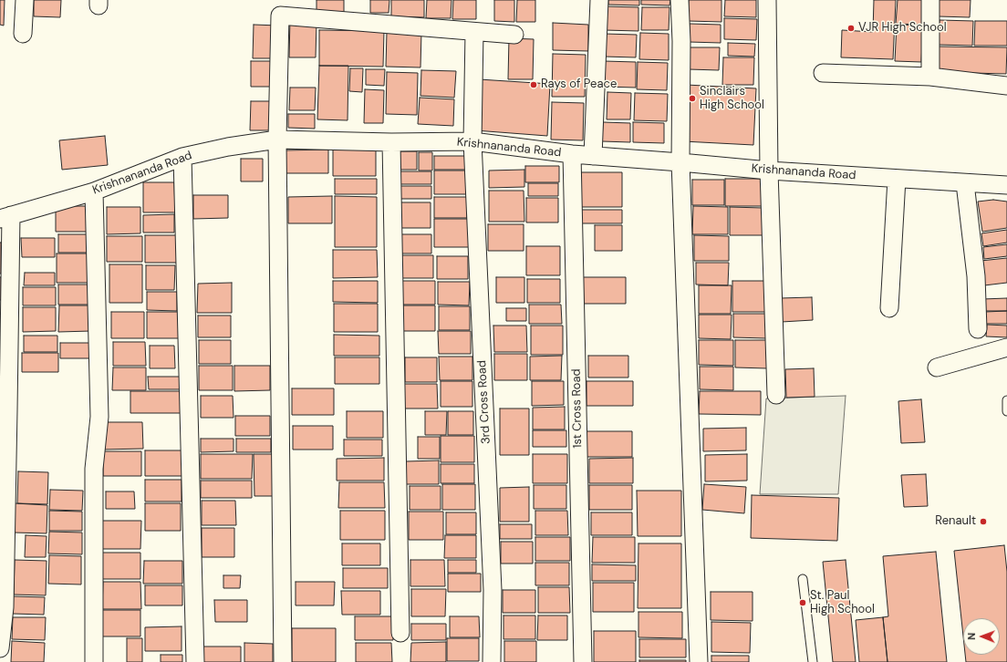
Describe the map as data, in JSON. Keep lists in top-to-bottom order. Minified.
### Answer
{"streets":{"street":["Krishnananda Road","3rd Cross Road","1st Cross Road"]},"crossings":[["Krishnananda Road","3rd Cross Road"],["Krishnananda Road","1st Cross Road"]],"places":["VJR High School","Rays of Peace","Sinclairs High School","Renault","St. Paul High School"],"north":"left"}
